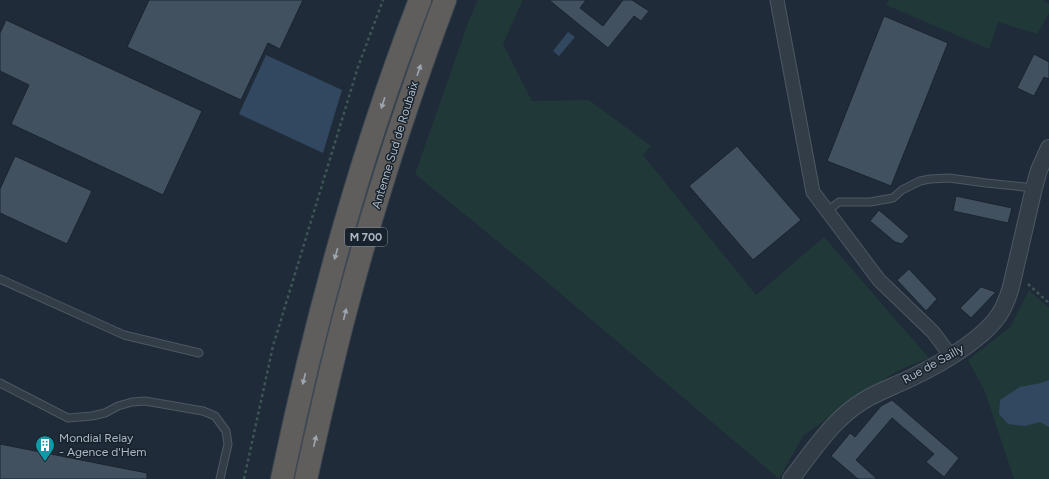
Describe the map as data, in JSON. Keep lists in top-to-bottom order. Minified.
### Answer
{"streets":{"highway":["Antenne Sud de Roubaix","M 700"],"street":["Rue de Sailly"]},"places":{"building":["Mondial Relay - Agence d'Hem"]}}
